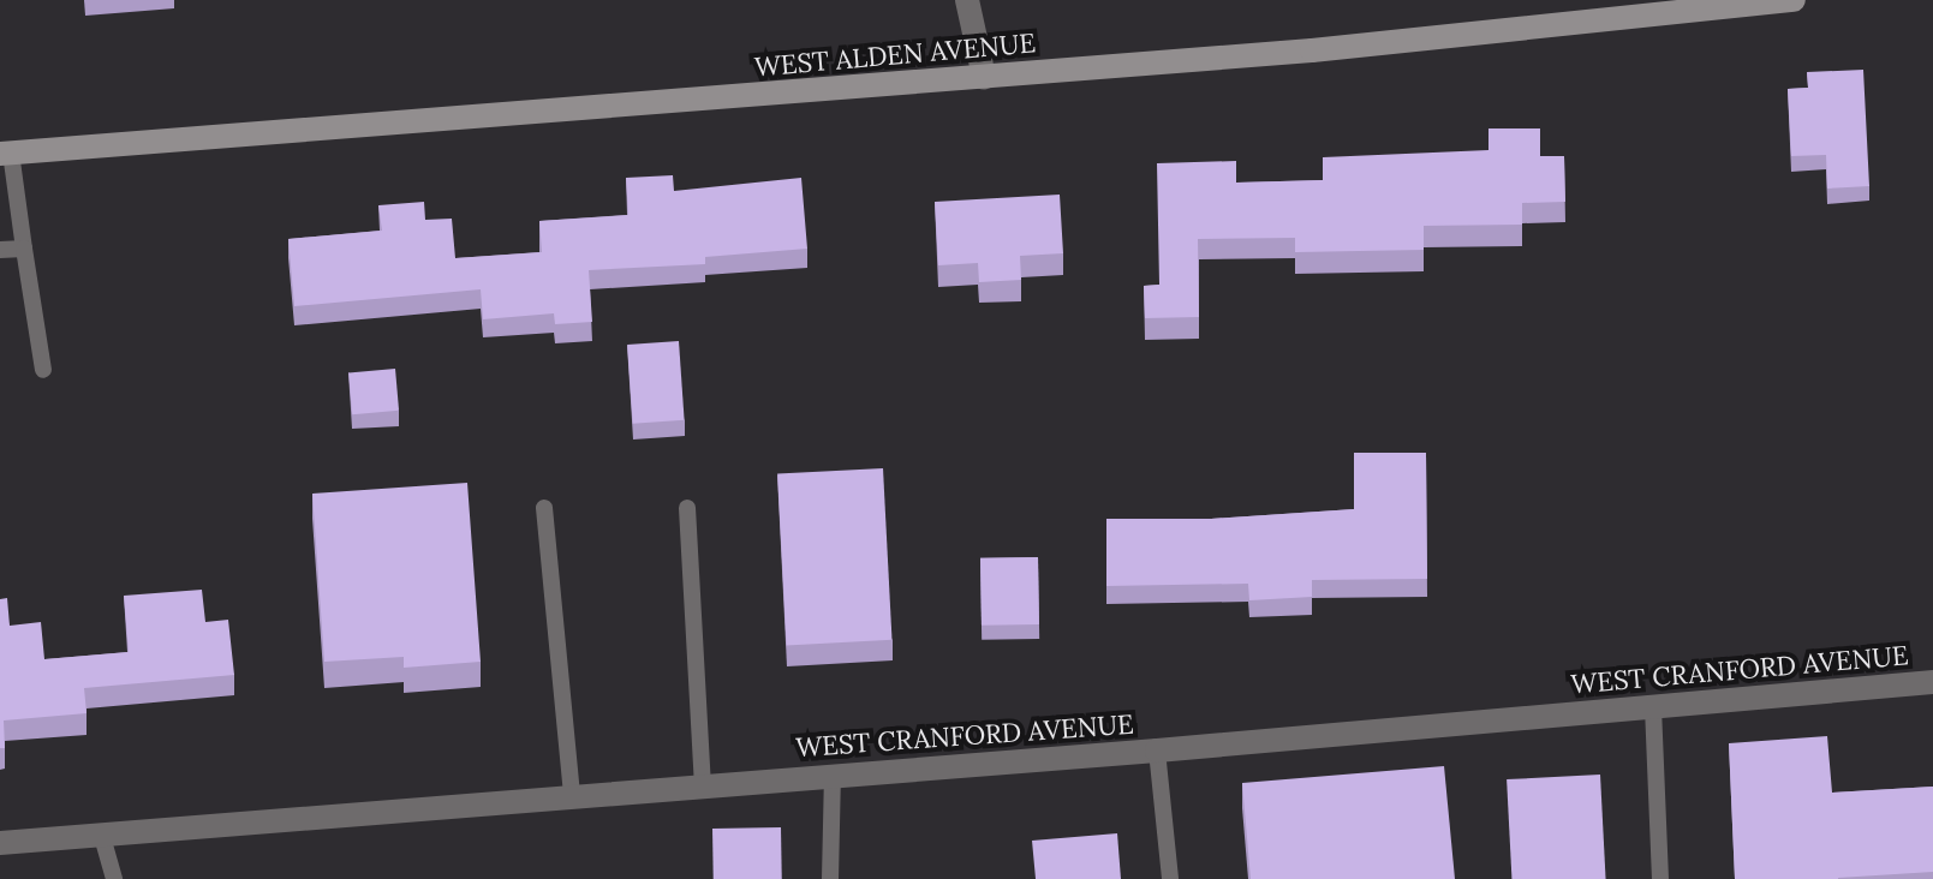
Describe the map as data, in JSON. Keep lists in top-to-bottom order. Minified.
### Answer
{"streets":{"street":["WEST ALDEN AVENUE","WEST CRANFORD AVENUE"]}}
